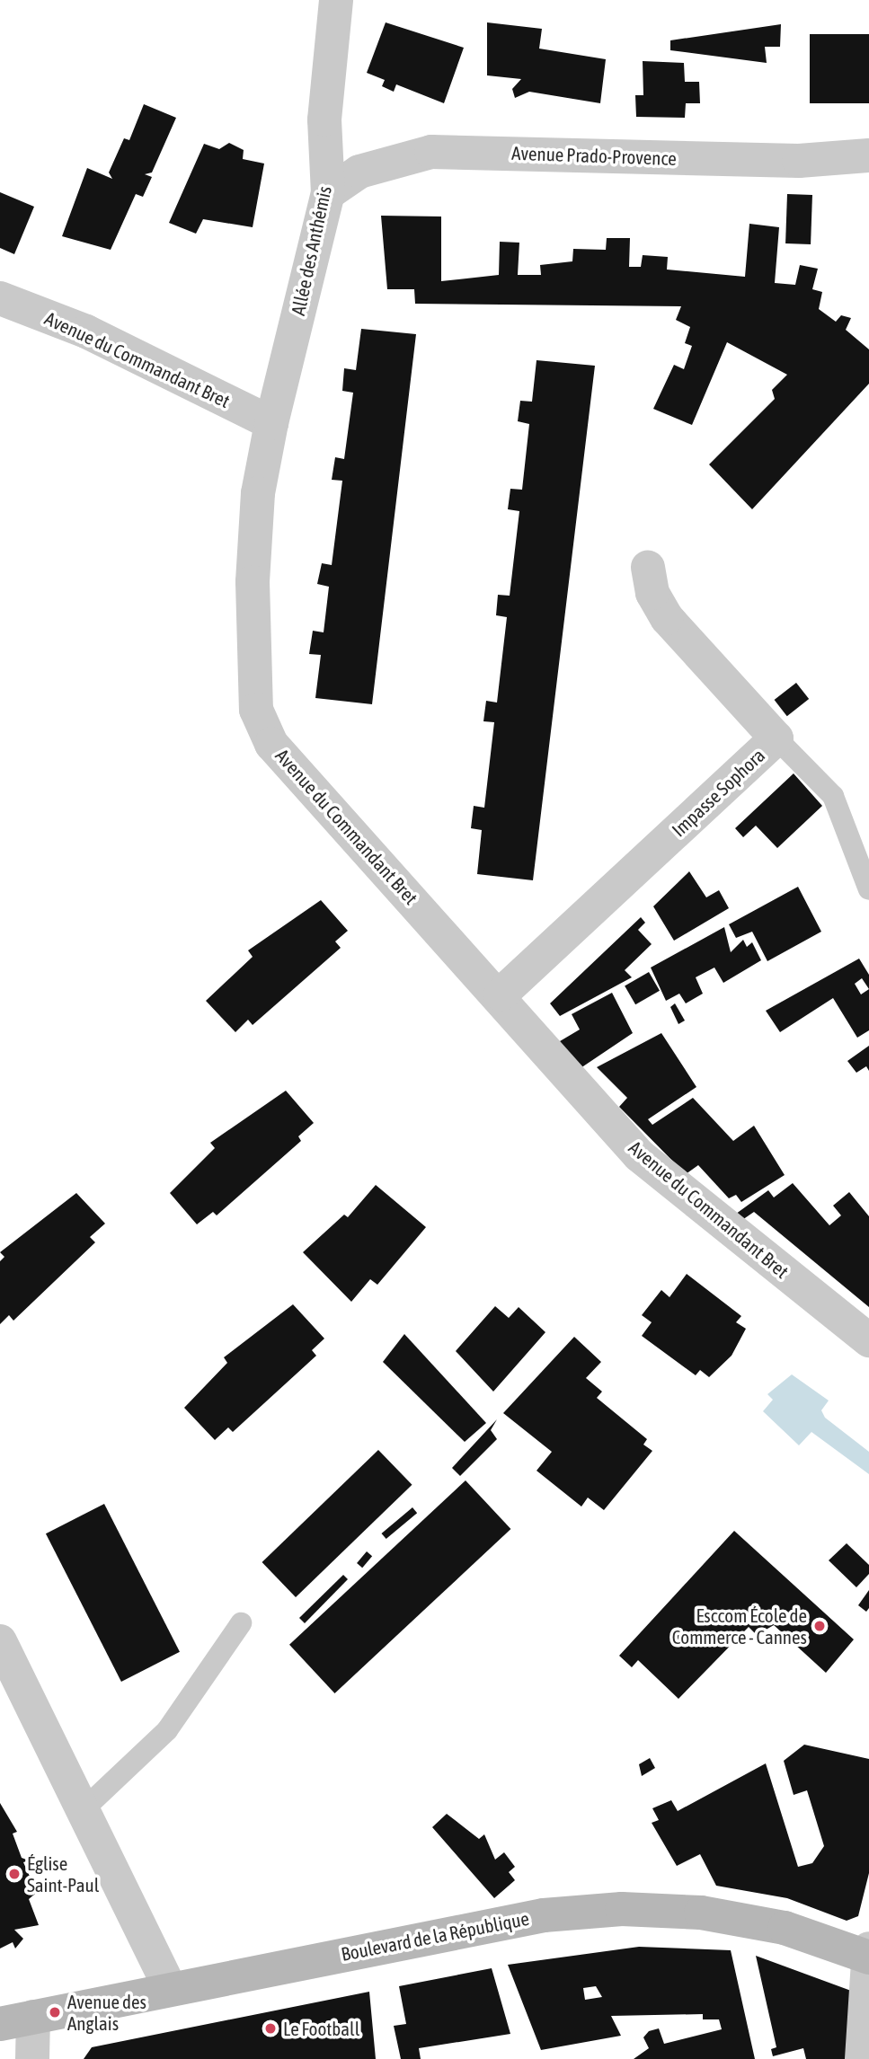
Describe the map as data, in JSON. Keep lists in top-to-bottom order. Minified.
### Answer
{"streets":{"street":["Avenue Prado-Provence","Allée des Anthémis","Avenue du Commandant Bret","Impasse Sophora","Boulevard de la République"]},"crossings":[["Avenue Prado-Provence","Allée des Anthémis"],["Allée des Anthémis","Avenue du Commandant Bret"],["Avenue du Commandant Bret","Impasse Sophora"]],"places":["Esccom École de Commerce - Cannes","Église Saint-Paul","Avenue des Anglais","Le Football"]}
